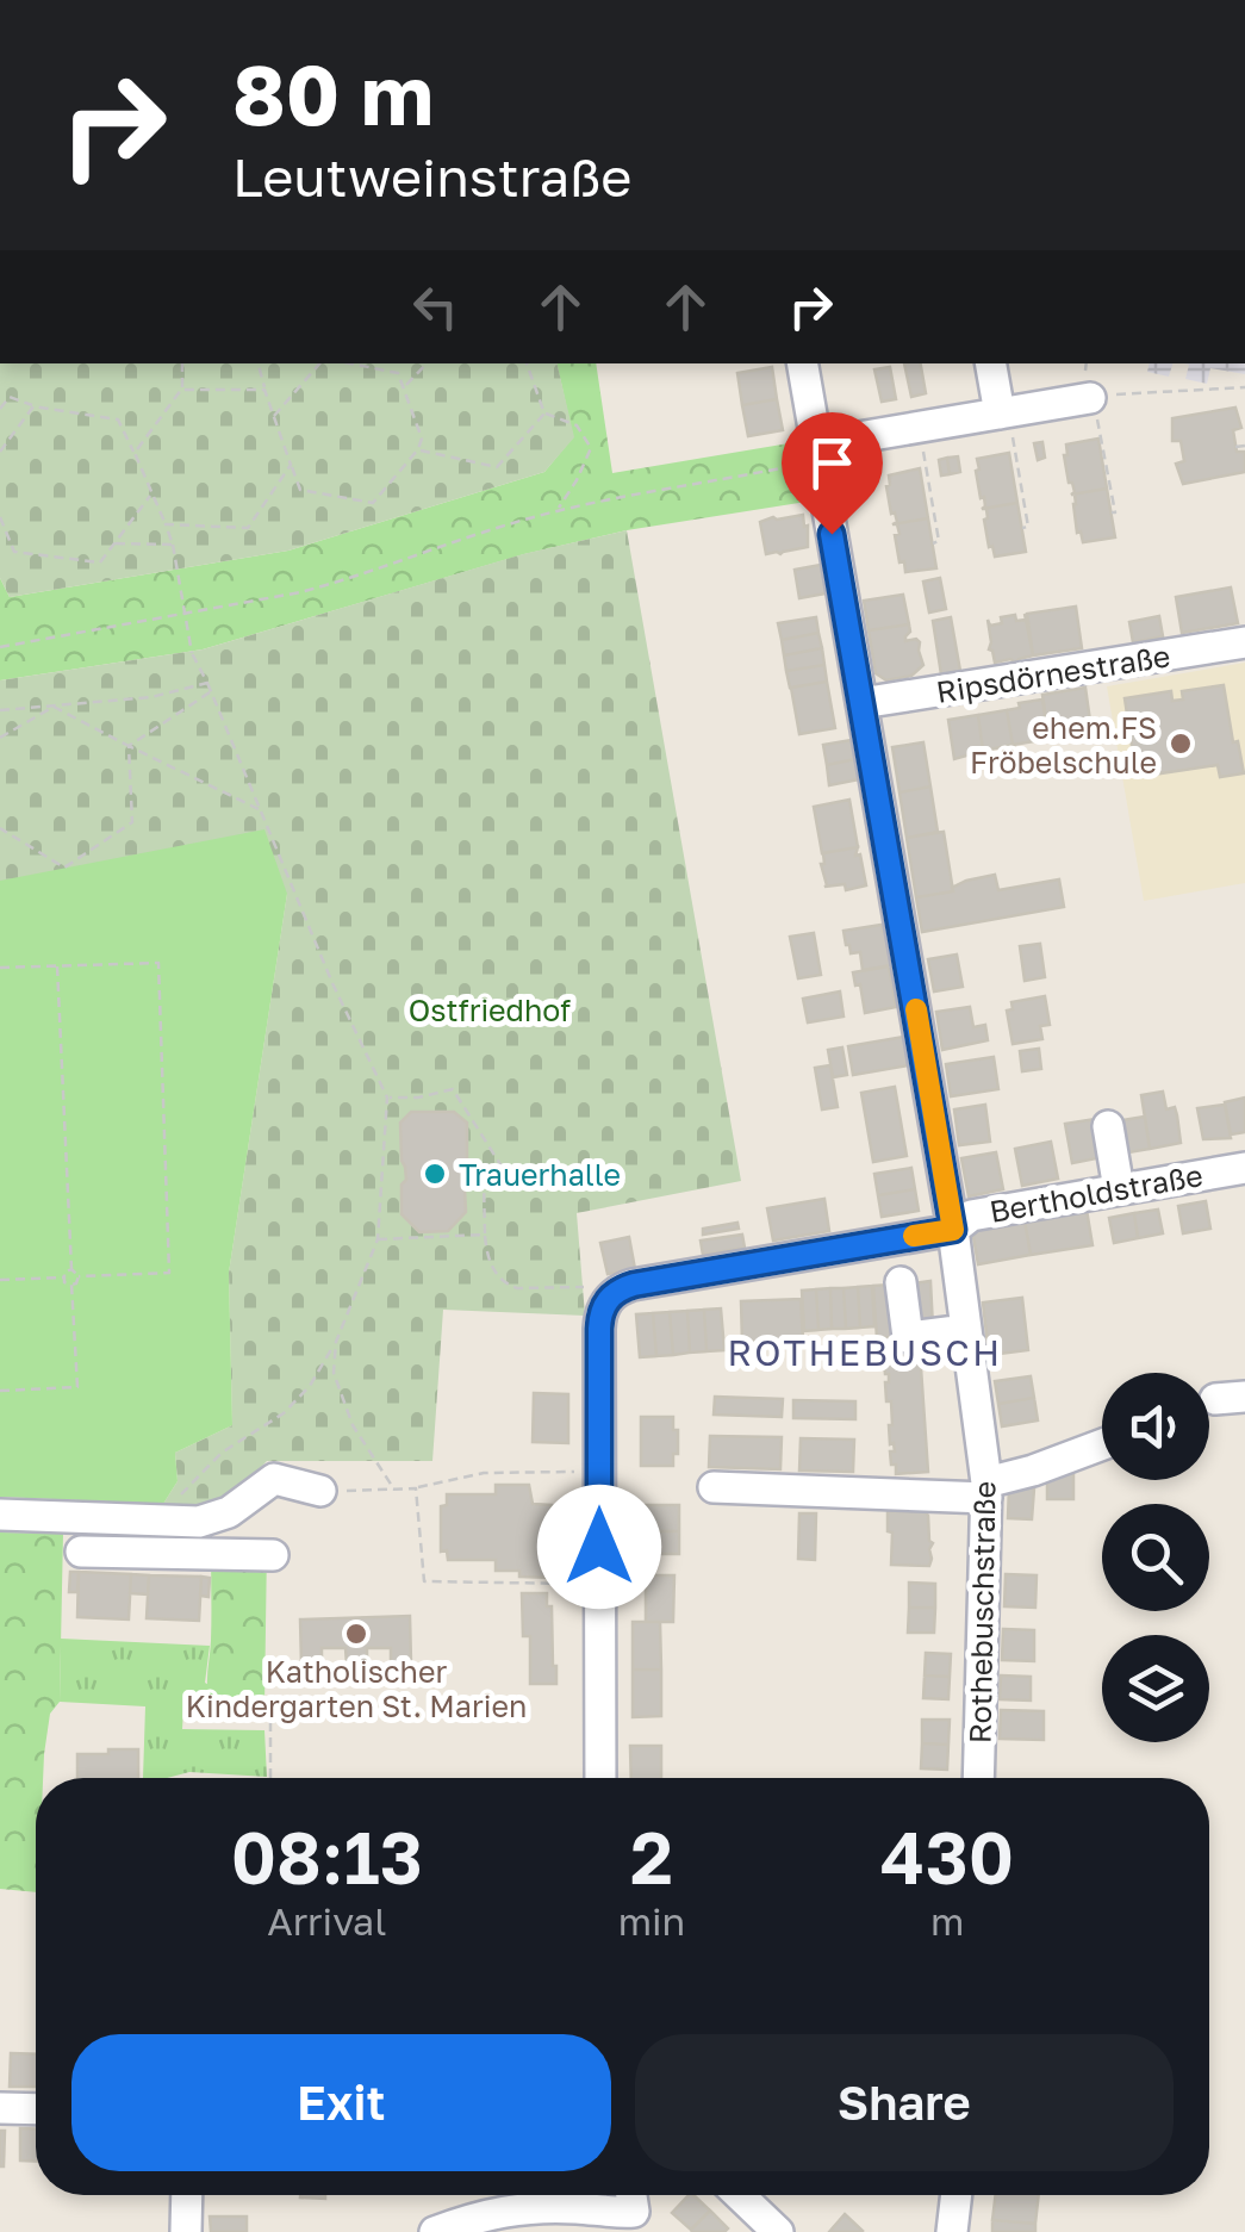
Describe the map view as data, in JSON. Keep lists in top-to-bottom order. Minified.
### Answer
{"streets":{"street":["Ripsdörnestraße","Bertholdstraße","Rothebuschstraße"]},"crossings":[["Ripsdörnestraße","Rothebuschstraße"],["Bertholdstraße","Rothebuschstraße"]],"districts":["ROTHEBUSCH"],"parks":["Ostfriedhof"],"places":["ehem.FS Fröbelschule","Trauerhalle","Katholischer Kindergarten St. Marien"],"page":{"turn":["80 m","Leutweinstraße"],"eta":["08:13","Arrival","2","min","430","m"],"buttons":["Exit","Share"]}}
